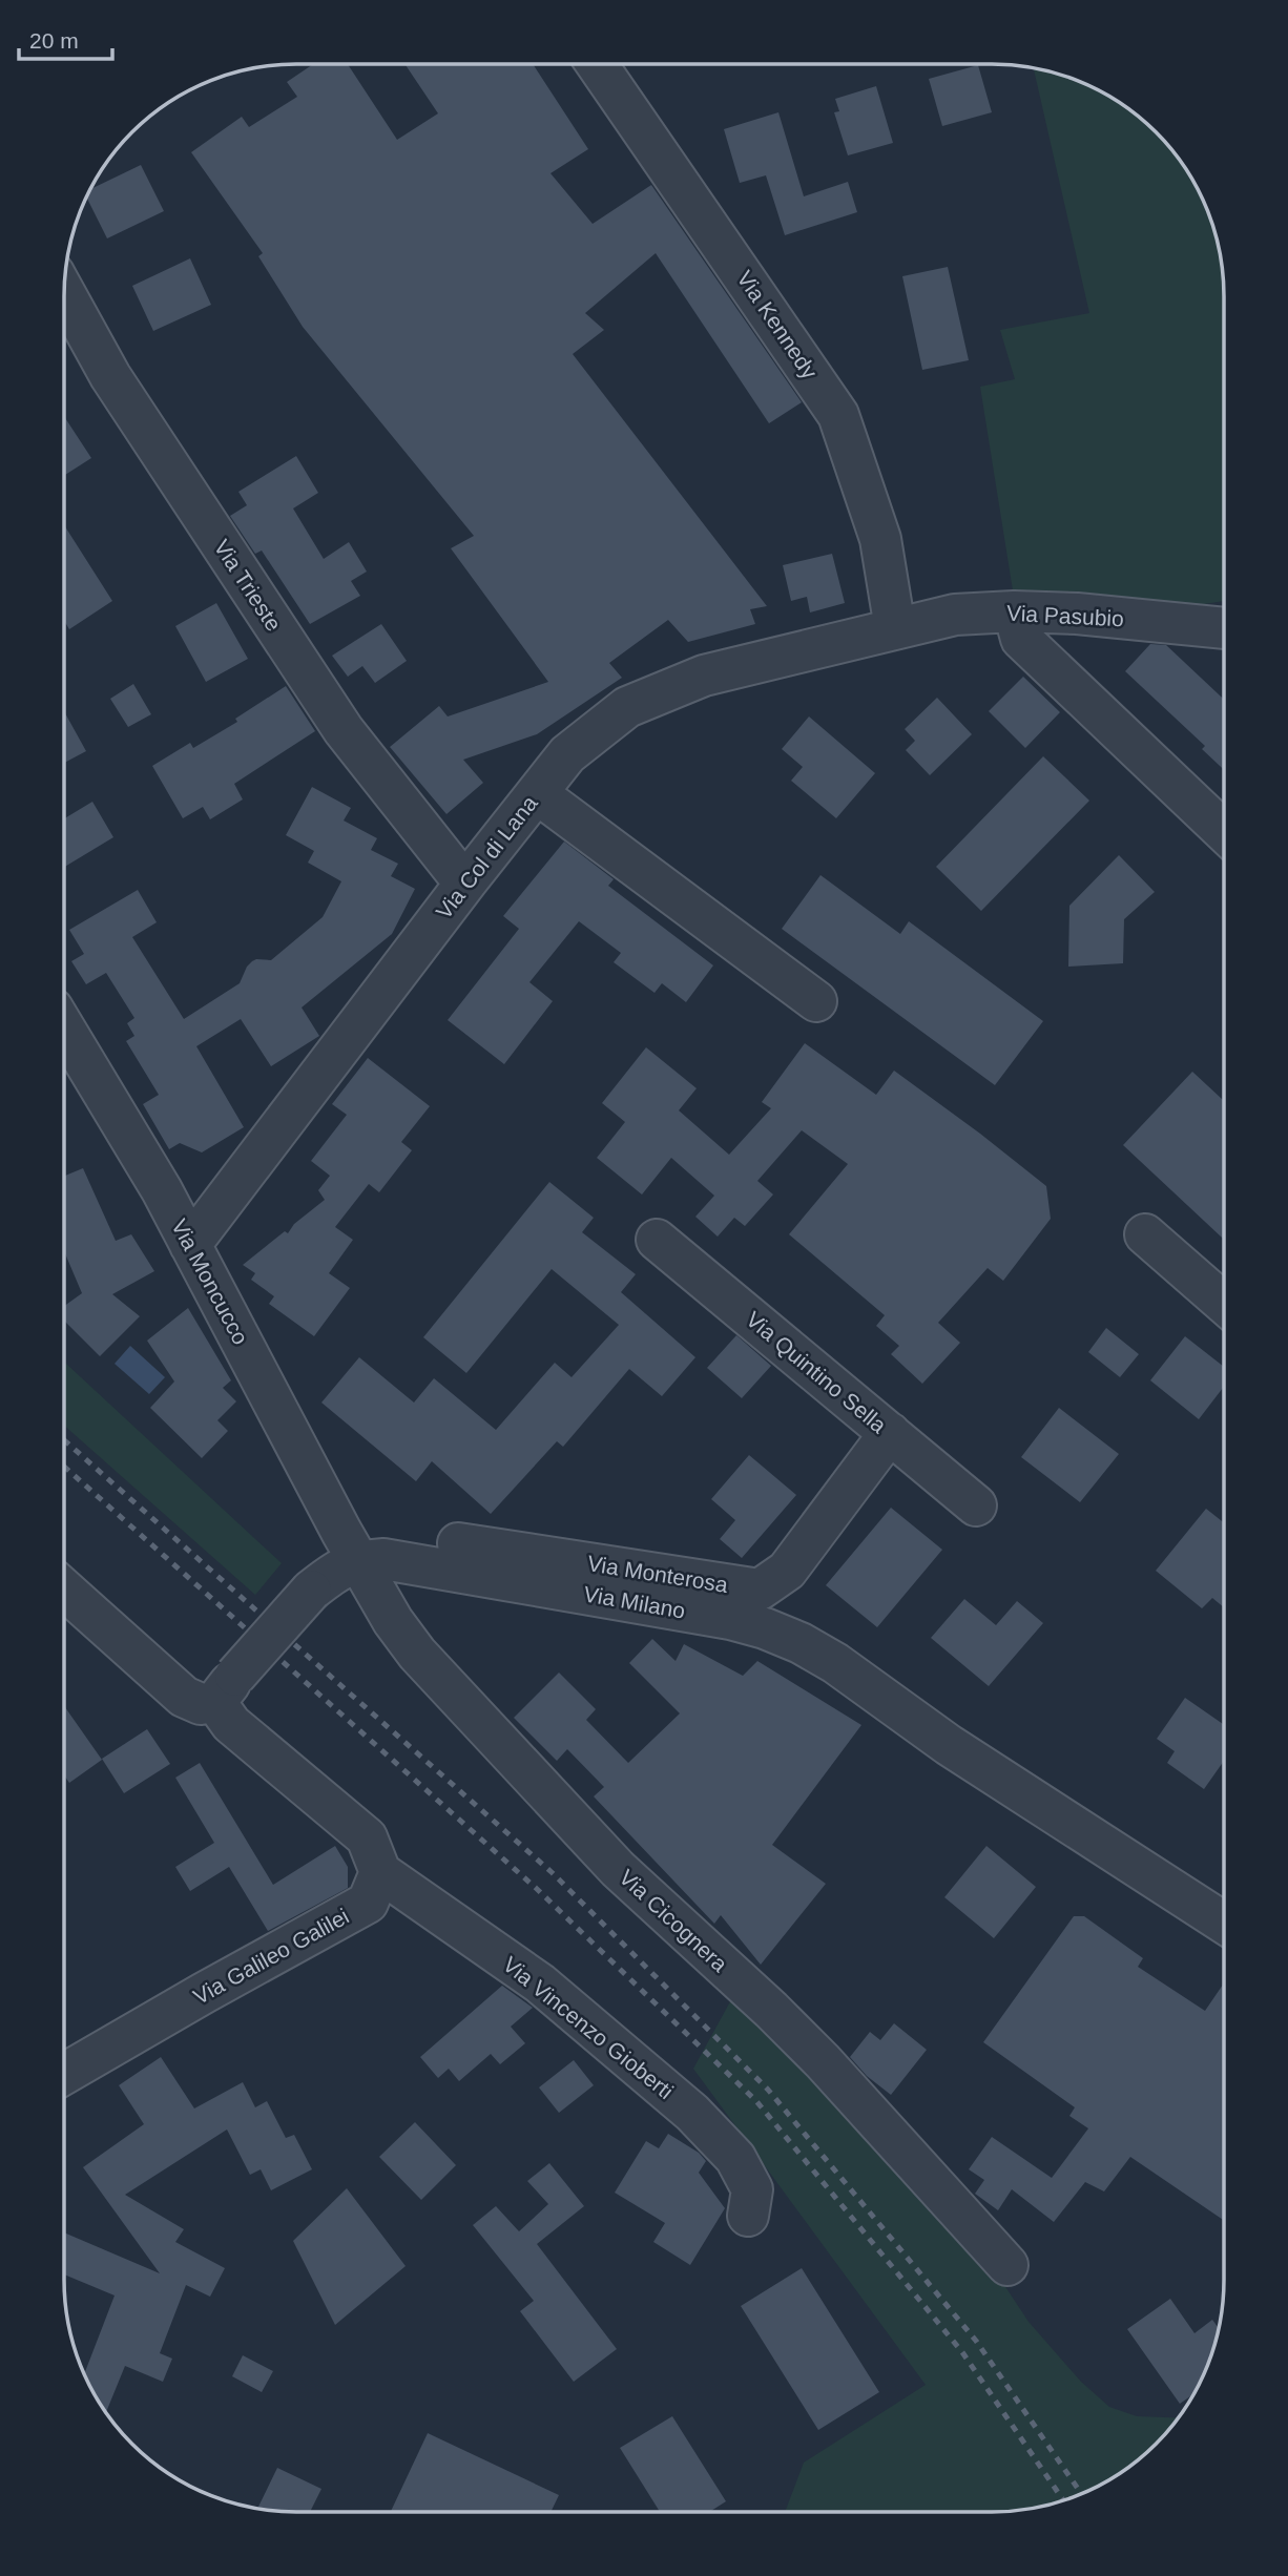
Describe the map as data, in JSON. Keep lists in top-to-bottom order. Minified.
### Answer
{"streets":{"street":["Via Kennedy","Via Trieste","Via Pasubio","Via Col di Lana","Via Moncucco","Via Quintino Sella","Via Monterosa","Via Milano","Via Cicognera","Via Galileo Galilei","Via Vincenzo Gioberti"]},"crossings":[["Via Kennedy","Via Pasubio"],["Via Kennedy","Via Col di Lana"],["Via Trieste","Via Col di Lana"],["Via Pasubio","Via Col di Lana"],["Via Col di Lana","Via Moncucco"],["Via Moncucco","Via Monterosa"],["Via Moncucco","Via Milano"],["Via Moncucco","Via Cicognera"],["Via Quintino Sella","Via Monterosa"],["Via Monterosa","Via Milano"],["Via Monterosa","Via Cicognera"],["Via Milano","Via Cicognera"],["Via Galileo Galilei","Via Vincenzo Gioberti"]],"scale_bar":"20 m"}
